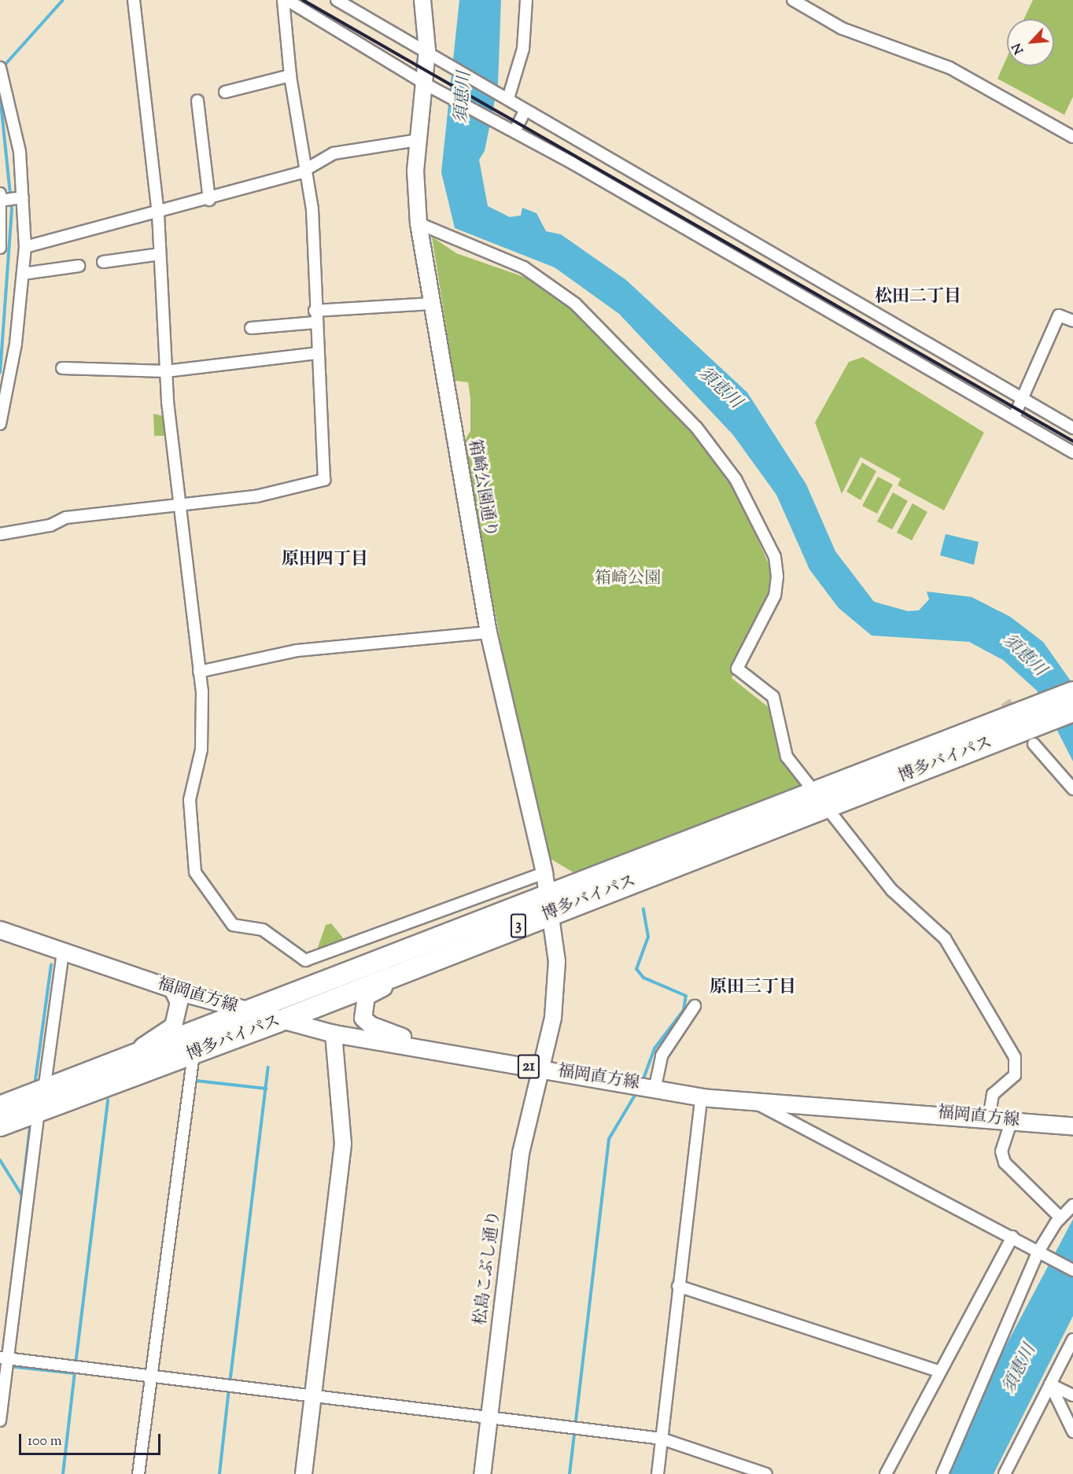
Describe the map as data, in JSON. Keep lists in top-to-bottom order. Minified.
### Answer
{"streets":{"highway":["博多バイパス","3"],"main road":["福岡直方線","21"],"street":["箱崎公園通り","松島こぶし通り"]},"crossings":[["箱崎公園通り","博多バイパス"],["箱崎公園通り","松島こぶし通り"],["博多バイパス","福岡直方線"],["博多バイパス","松島こぶし通り"],["福岡直方線","松島こぶし通り"]],"districts":["松田二丁目","原田四丁目","原田三丁目"],"water":["須恵川"],"parks":["箱崎公園"],"scale_bar":"100 m","north":"bottom left"}
